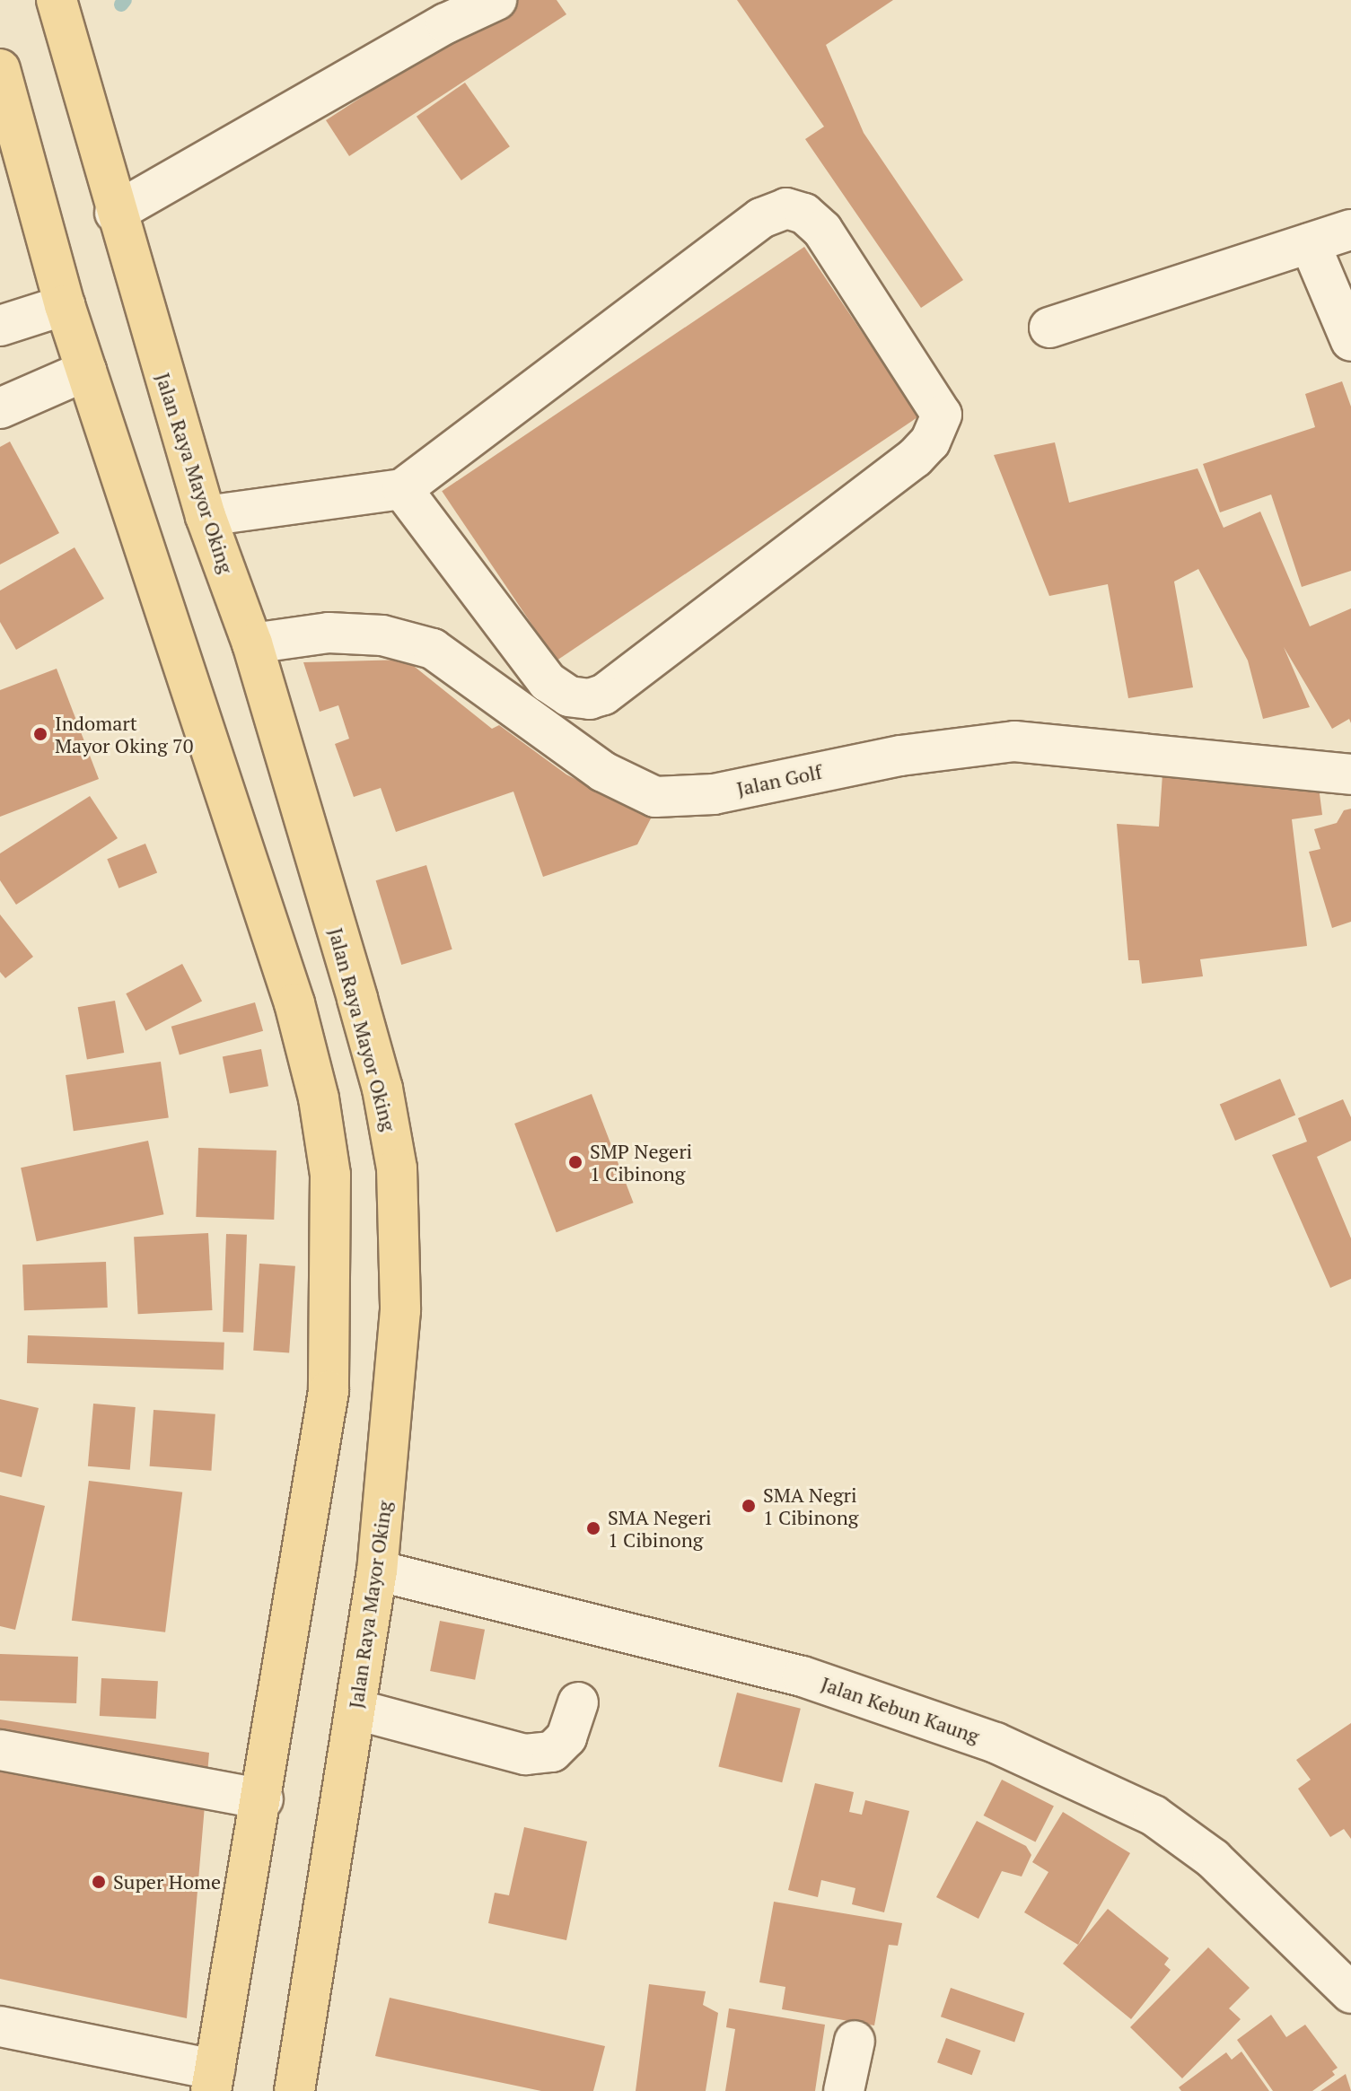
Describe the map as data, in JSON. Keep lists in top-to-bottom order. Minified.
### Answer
{"streets":{"main road":["Jalan Raya Mayor Oking"],"street":["Jalan Golf","Jalan Kebun Kaung"]},"crossings":[["Jalan Raya Mayor Oking","Jalan Golf"],["Jalan Raya Mayor Oking","Jalan Kebun Kaung"]],"places":["Indomart Mayor Oking 70","SMP Negeri 1 Cibinong","SMA Negri 1 Cibinong","SMA Negeri 1 Cibinong","Super Home"]}
